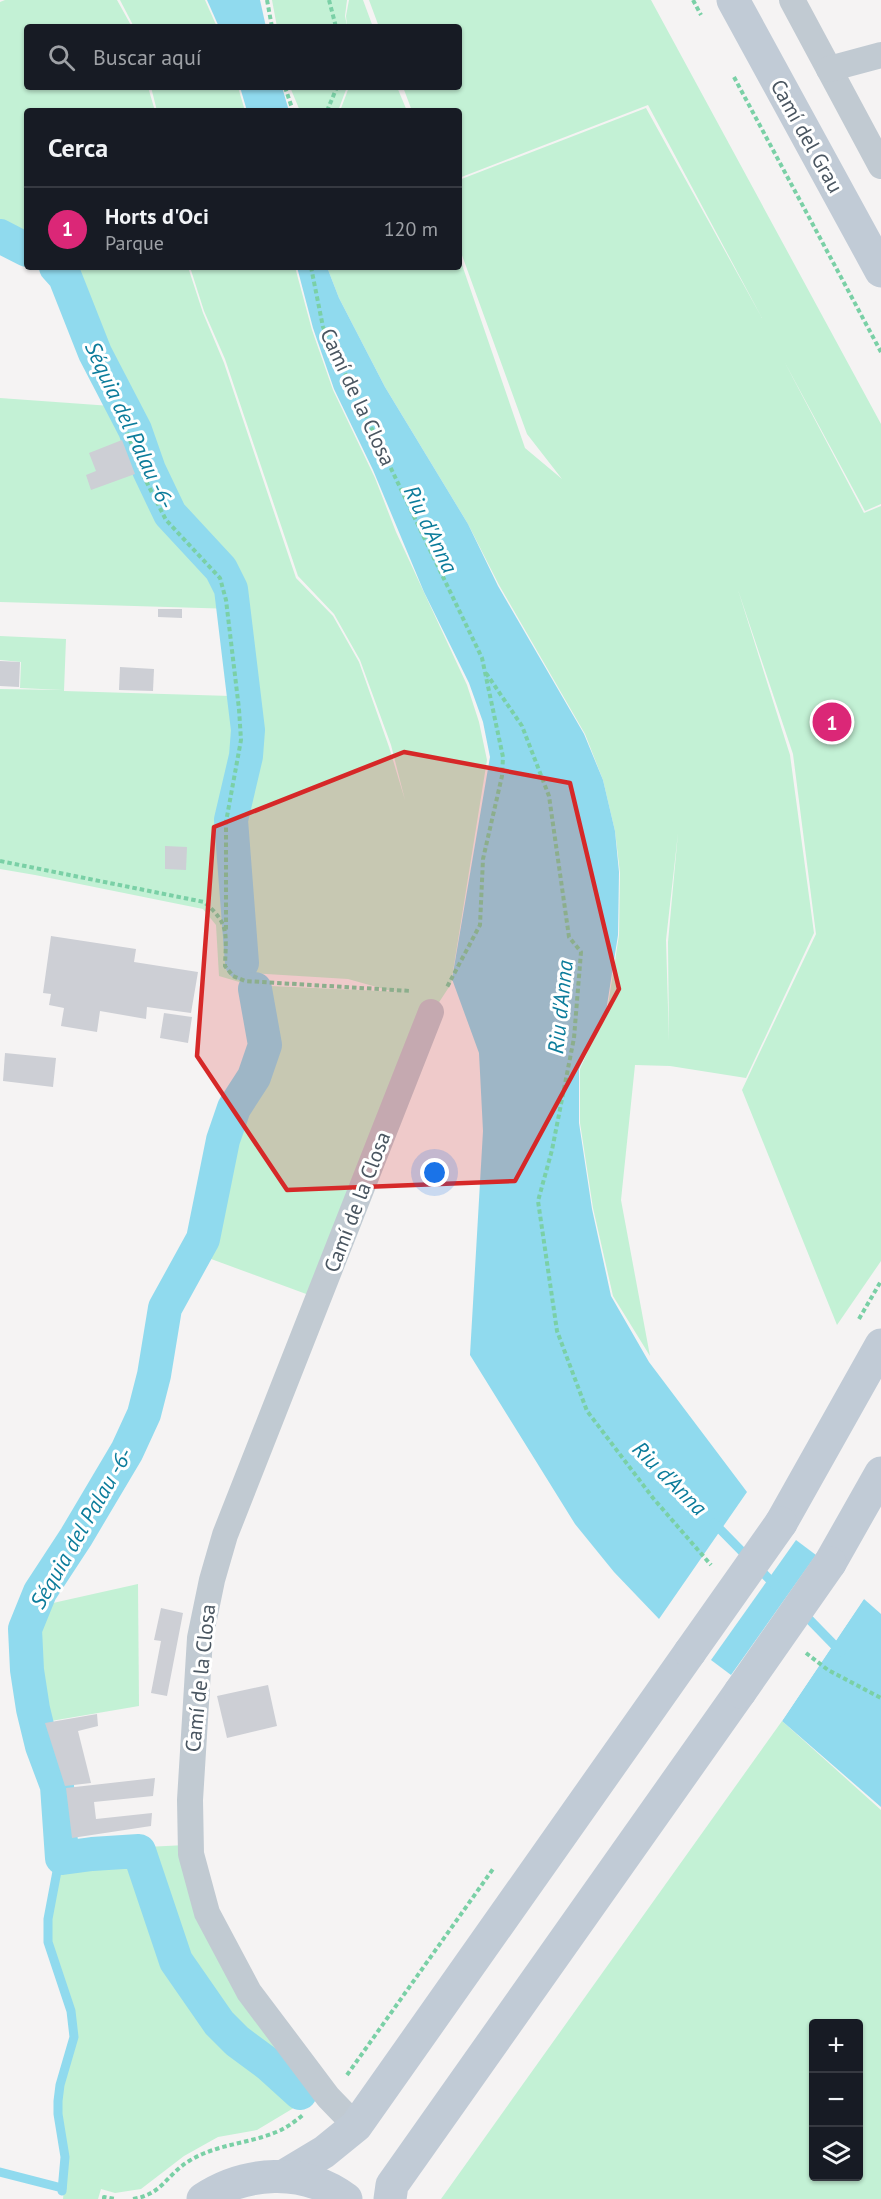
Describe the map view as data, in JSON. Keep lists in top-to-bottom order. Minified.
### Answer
{"streets":{"main road":["Camí del Grau"],"street":["Camí de la Closa"]},"water":["Séquia del Palau -6-","Riu d'Anna"],"page":{"search":"Buscar aquí","heading":"Cerca","list":[{"mark":"1","name":"Horts d'Oci","note":"Parque","value":"120 m"}],"pins":"1","map_buttons":["+","−"]}}
